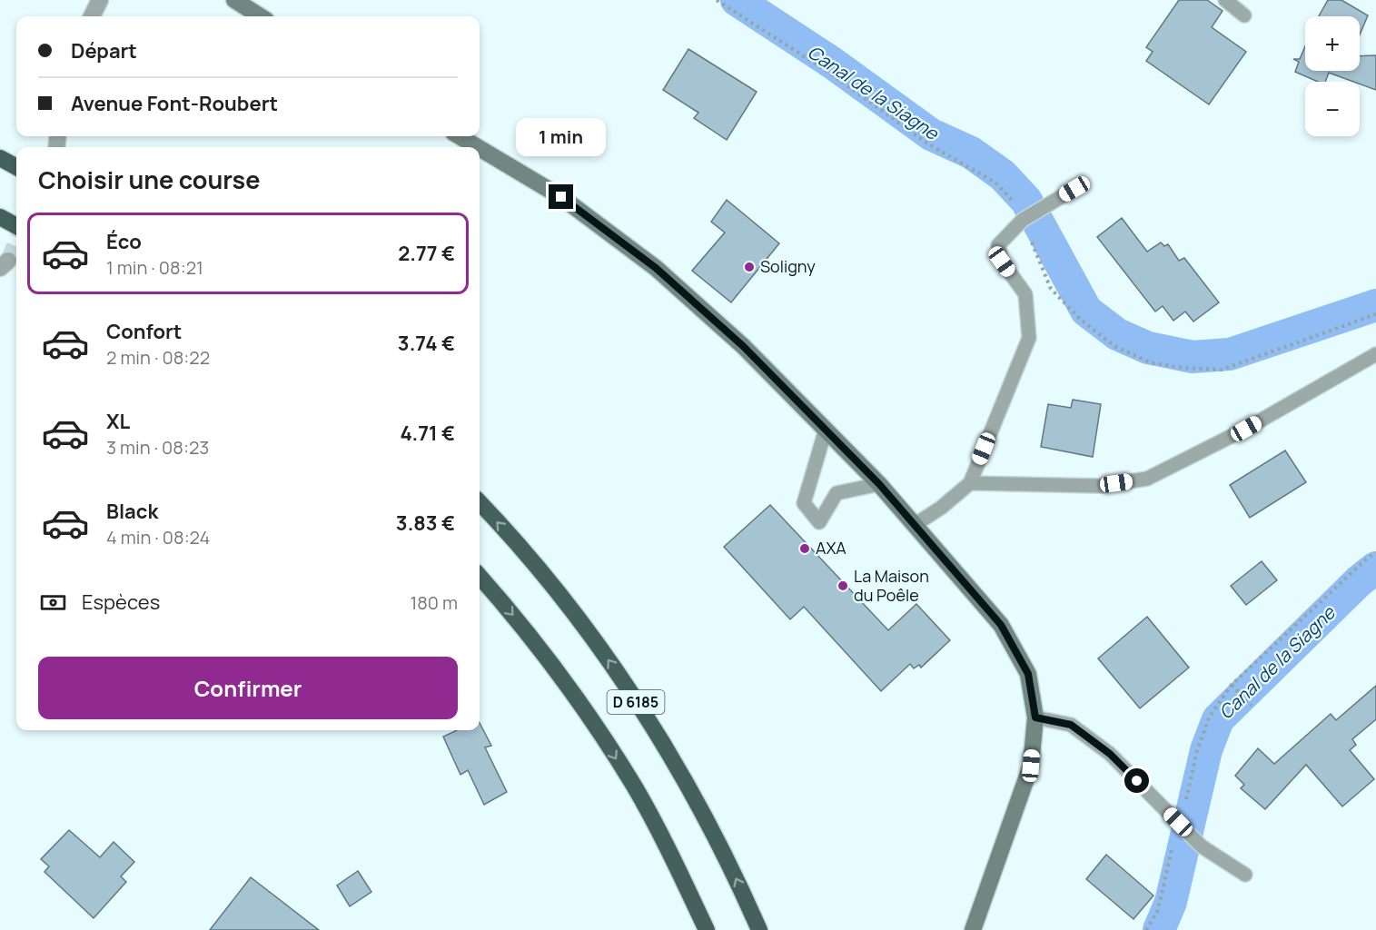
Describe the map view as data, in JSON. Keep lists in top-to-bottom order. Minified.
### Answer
{"streets":{"highway":["D 6185"]},"water":["Canal de la Siagne"],"places":["Soligny","AXA","La Maison du Poêle"],"page":{"map_buttons":["+","−"],"banner":["Départ","Avenue Font-Roubert"],"bubble":"1 min","heading":"Choisir une course","list":[{"name":"Éco","note":"1 min · 08:21","value":"2.77 €"},{"name":"Confort","note":"2 min · 08:22","value":"3.74 €"},{"name":"XL","note":"3 min · 08:23","value":"4.71 €"},{"name":"Black","note":"4 min · 08:24","value":"3.83 €"}],"pay":["Espèces","180 m"],"buttons":"Confirmer"}}
